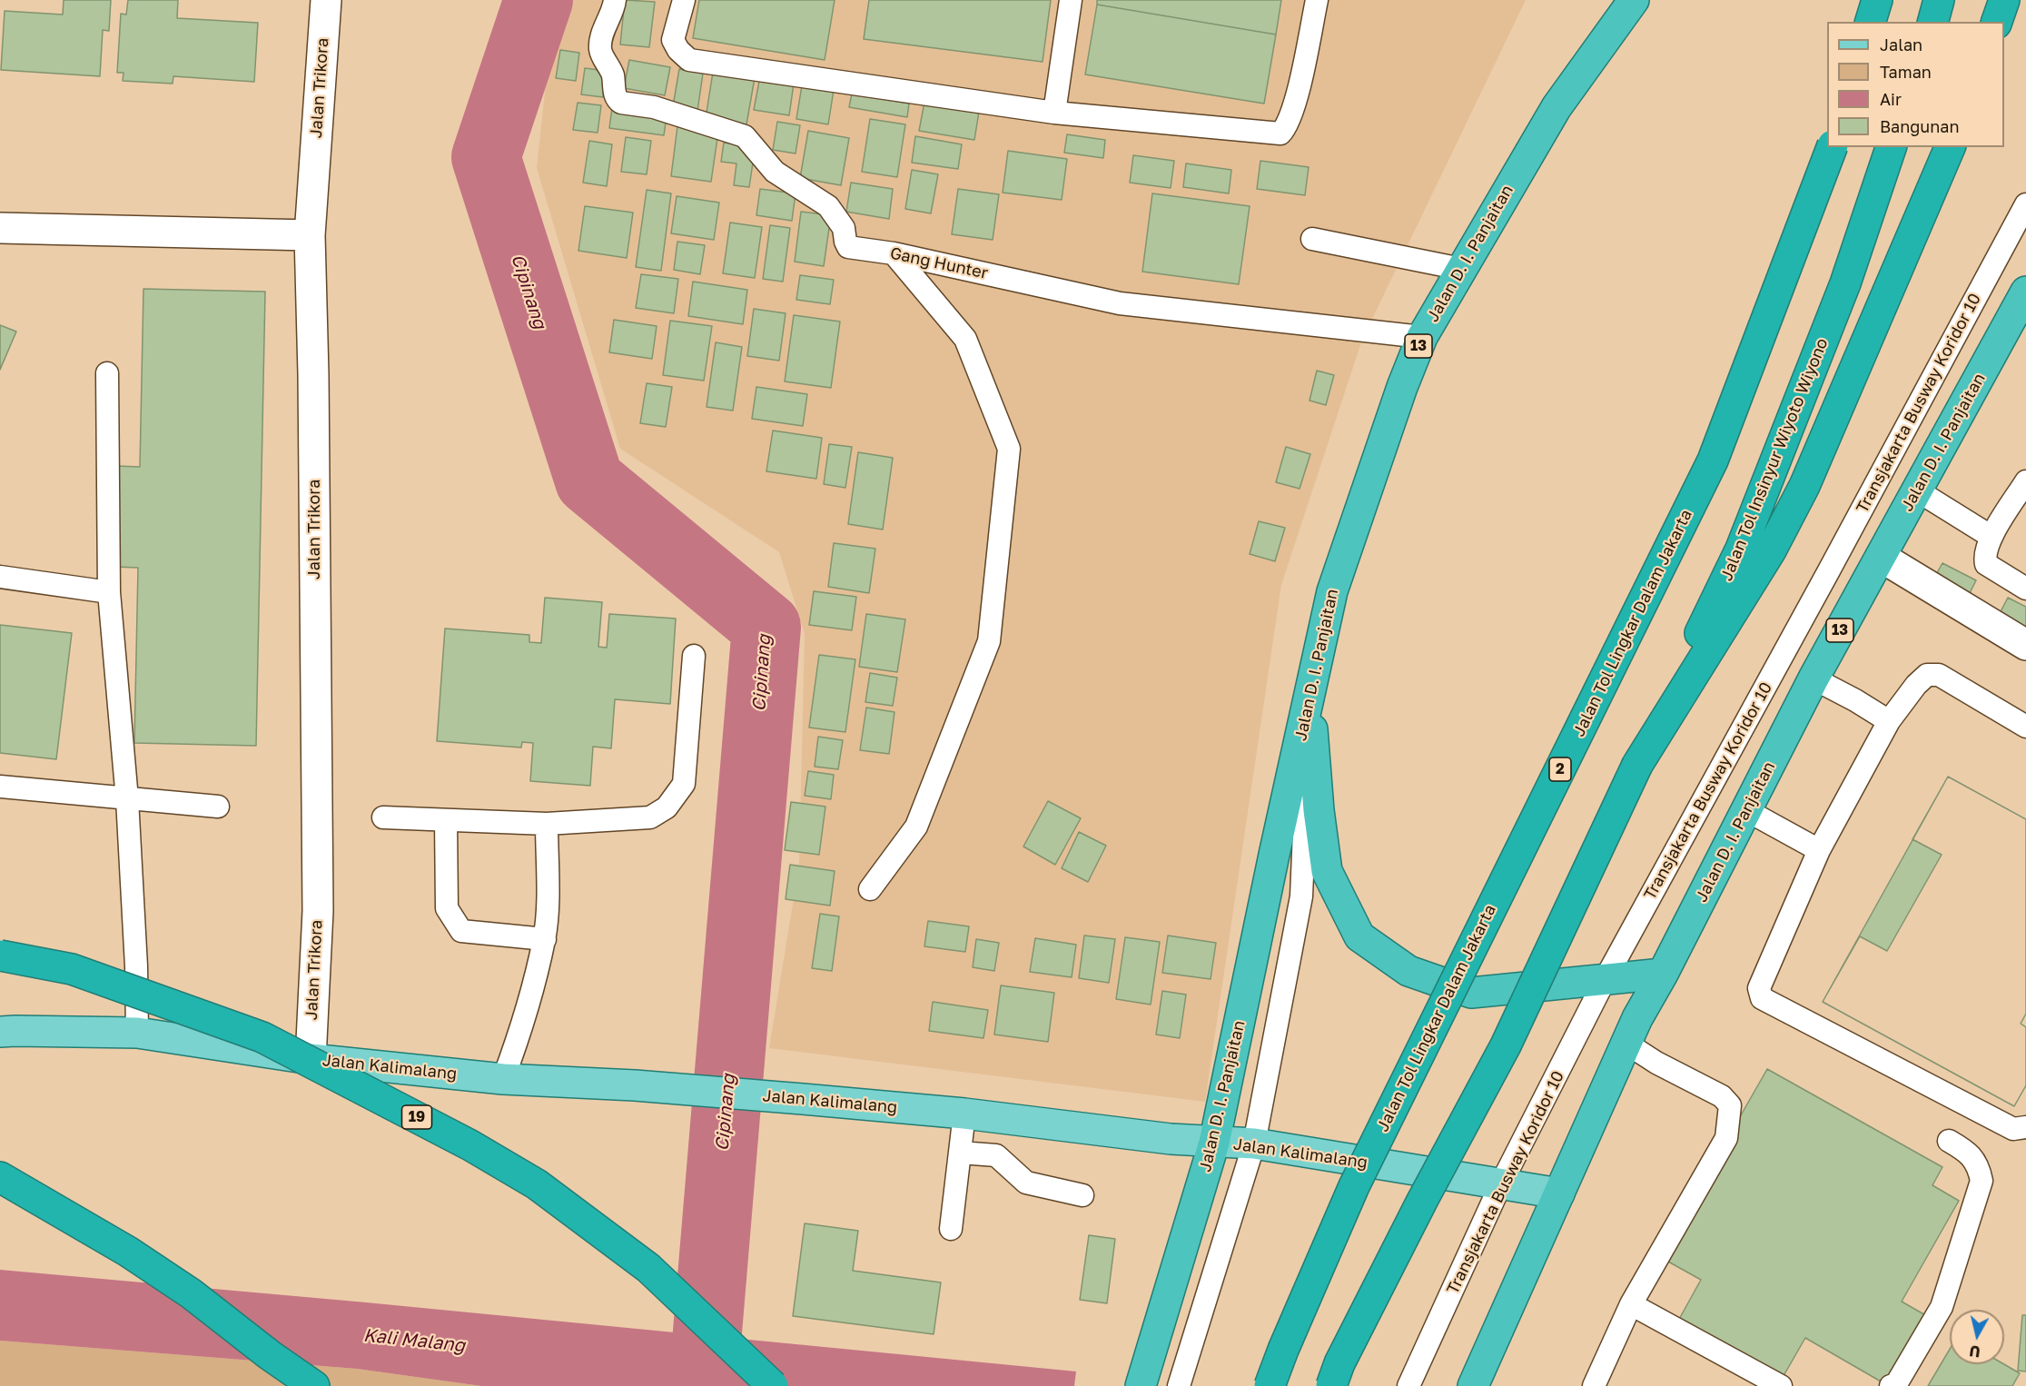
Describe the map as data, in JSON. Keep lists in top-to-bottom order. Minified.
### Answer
{"streets":{"highway":["Jalan D. I. Panjaitan","13","Jalan Tol Insinyur Wiyoto Wiyono","Jalan Tol Lingkar Dalam Jakarta","2","19"],"main road":["Jalan Kalimalang"],"street":["Jalan Trikora"],"lane":["Gang Hunter","Transjakarta Busway Koridor 10"]},"crossings":[["Jalan Trikora","Jalan Kalimalang"],["Jalan D. I. Panjaitan","Gang Hunter"],["Jalan D. I. Panjaitan","Jalan Kalimalang"],["Transjakarta Busway Koridor 10","Jalan Kalimalang"]],"water":["Cipinang","Kali Malang"],"legend":["Jalan","Taman","Air","Bangunan"],"north":"bottom"}
